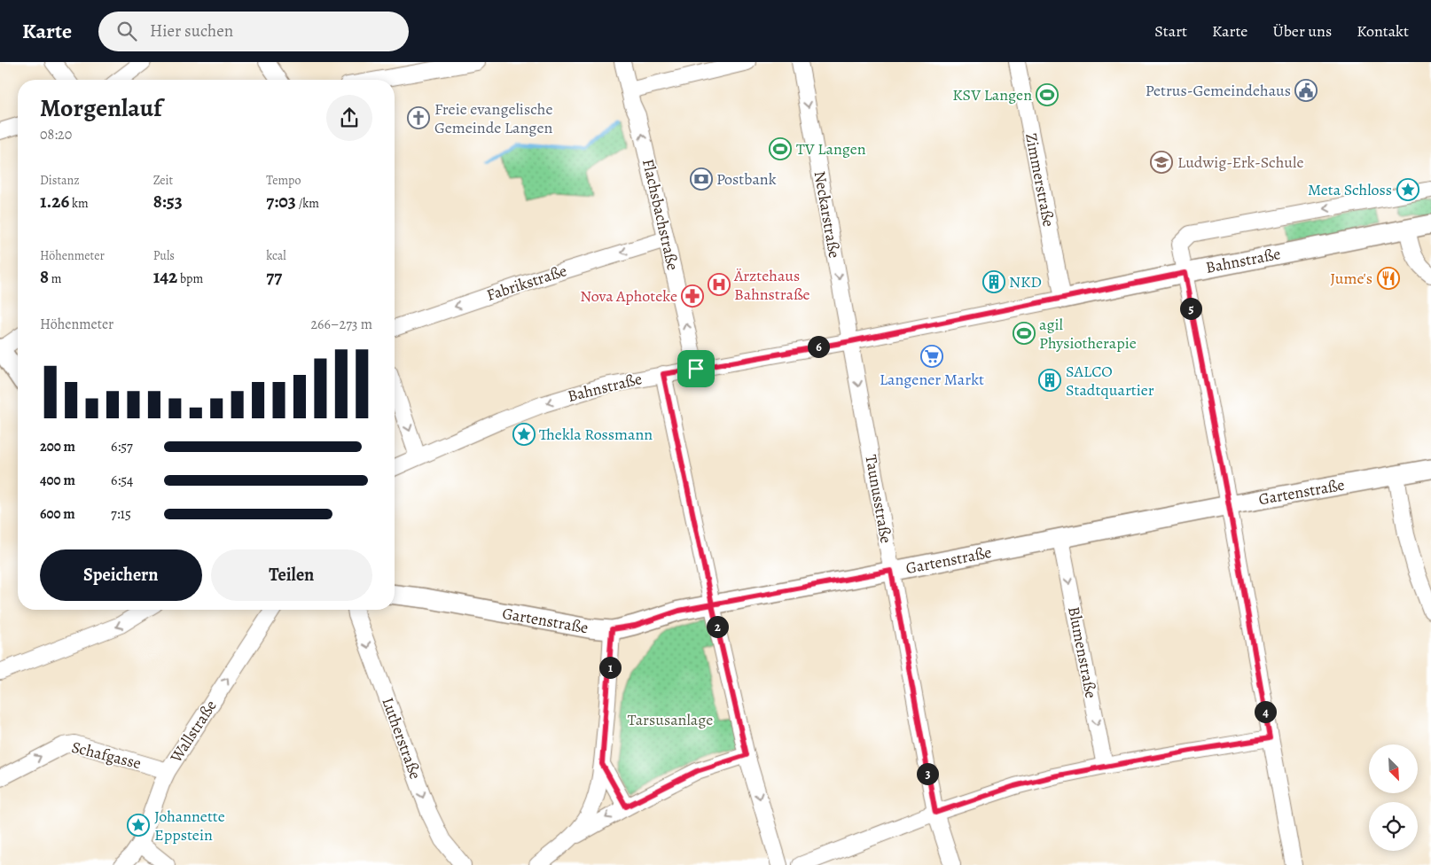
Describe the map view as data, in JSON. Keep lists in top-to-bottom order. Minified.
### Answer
{"streets":{"street":["Zimmerstraße","Flachsbachstraße","Neckarstraße","Bahnstraße","Fabrikstraße","Gartenstraße","Taunusstraße","Blumenstraße","Wallstraße","Lutherstraße","Schafgasse"]},"crossings":[["Zimmerstraße","Bahnstraße"],["Flachsbachstraße","Bahnstraße"],["Flachsbachstraße","Fabrikstraße"],["Neckarstraße","Bahnstraße"],["Neckarstraße","Taunusstraße"],["Bahnstraße","Taunusstraße"],["Gartenstraße","Taunusstraße"],["Gartenstraße","Blumenstraße"],["Wallstraße","Schafgasse"]],"one_way":["Flachsbachstraße","Neckarstraße","Fabrikstraße","Taunusstraße","Blumenstraße","Wallstraße","Lutherstraße"],"parks":["Tarsusanlage"],"places":{"public building":["Petrus-Gemeindehaus"],"sports":["KSV Langen","TV Langen","agil Physiotherapie"],"church":["Freie evangelische Gemeinde Langen"],"school or university":["Ludwig-Erk-Schule"],"bank":["Postbank"],"place":["Meta Schloss","Thekla Rossmann","Johannette Eppstein"],"restaurant":["Jume's"],"building":["NKD","SALCO Stadtquartier"],"hospital":["Ärztehaus Bahnstraße"],"pharmacy":["Nova Aphoteke"],"supermarket":["Langener Markt"]},"north":"bottom right","page":{"header":"Karte","search":"Hier suchen","nav":["Start","Karte","Über uns","Kontakt"],"heading":["Morgenlauf","08:20"],"stats":[["Distanz","1.26 km"],["Zeit","8:53"],["Tempo","7:03 /km"],["Höhenmeter","8 m"],["Puls","142 bpm"],["kcal","77"]],"pins":["5","6","2","1","4","3"],"chart":["Höhenmeter","266–273 m"],"list":[{"name":"200 m","note":"6:57"},{"name":"400 m","note":"6:54"},{"name":"600 m","note":"7:15"}],"buttons":["Speichern","Teilen"]}}
